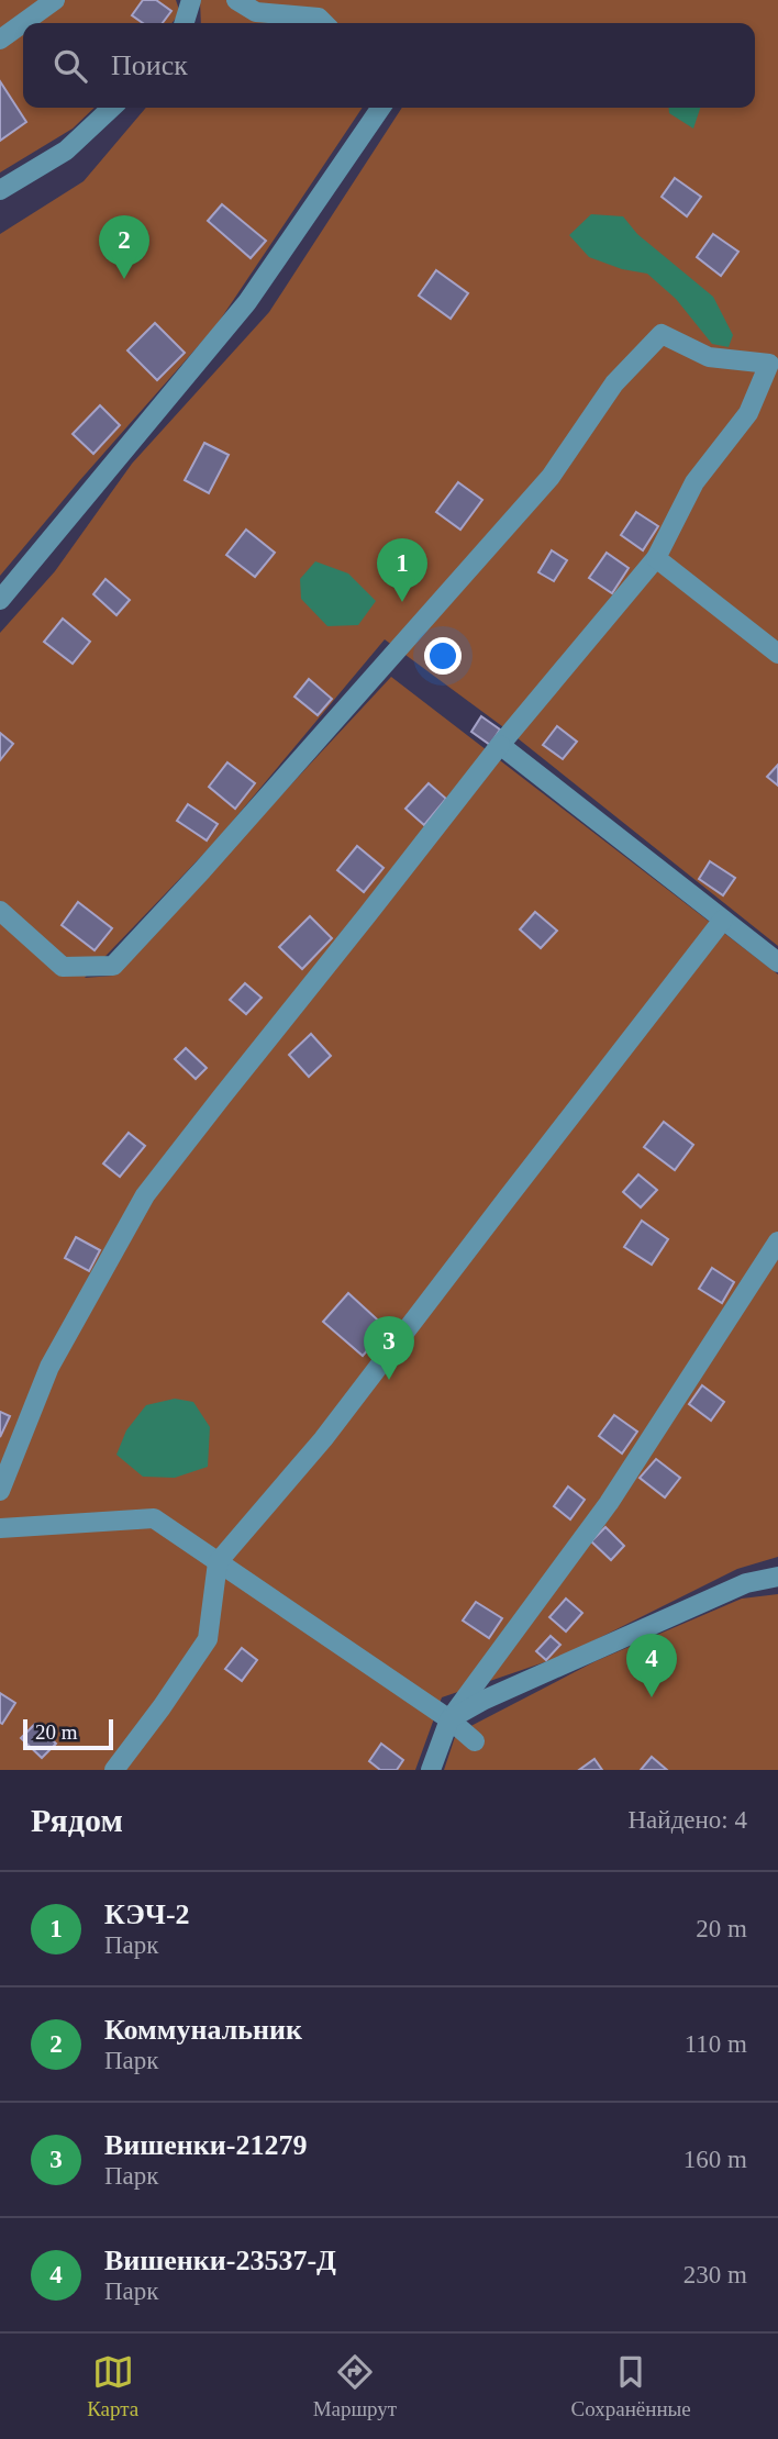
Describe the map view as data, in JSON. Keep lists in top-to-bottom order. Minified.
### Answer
{"scale_bar":"20 m","page":{"search":"Поиск","pins":["2","1","3","4"],"scale":"20 m","heading":["Рядом","Найдено: 4"],"list":[{"mark":"1","name":"КЭЧ-2","note":"Парк","value":"20 m"},{"mark":"2","name":"Коммунальник","note":"Парк","value":"110 m"},{"mark":"3","name":"Вишенки-21279","note":"Парк","value":"160 m"},{"mark":"4","name":"Вишенки-23537-Д","note":"Парк","value":"230 m"}],"nav":["Карта","Маршрут","Сохранённые"]}}
